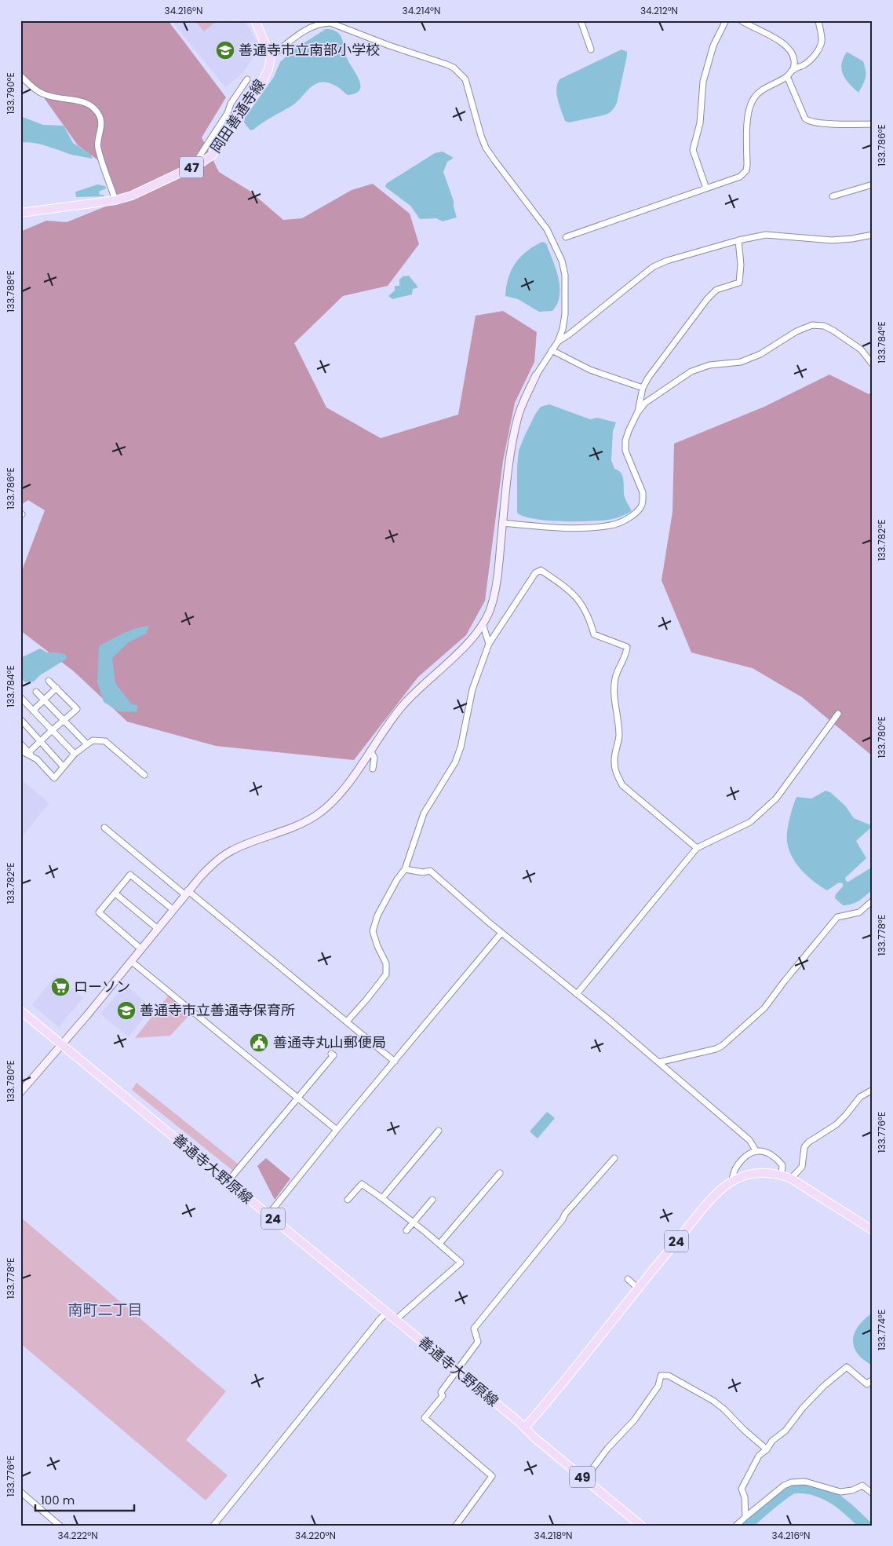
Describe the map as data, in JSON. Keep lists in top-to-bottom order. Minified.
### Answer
{"streets":{"main road":["岡田善通寺線","47","善通寺大野原線","24","49"]},"crossings":[["善通寺大野原線","24"],["善通寺大野原線","49"],["24","49"]],"districts":["南町二丁目"],"places":{"school or university":["善通寺市立南部小学校","善通寺市立善通寺保育所"],"supermarket":["ローソン"],"public building":["善通寺丸山郵便局"]},"scale_bar":"100 m","coordinates":["34.216°N","34.214°N","34.212°N","133.790°E","133.786°E","133.788°E","133.784°E","133.782°E","133.780°E","133.778°E","133.776°E","133.774°E","34.222°N","34.220°N","34.218°N"]}
